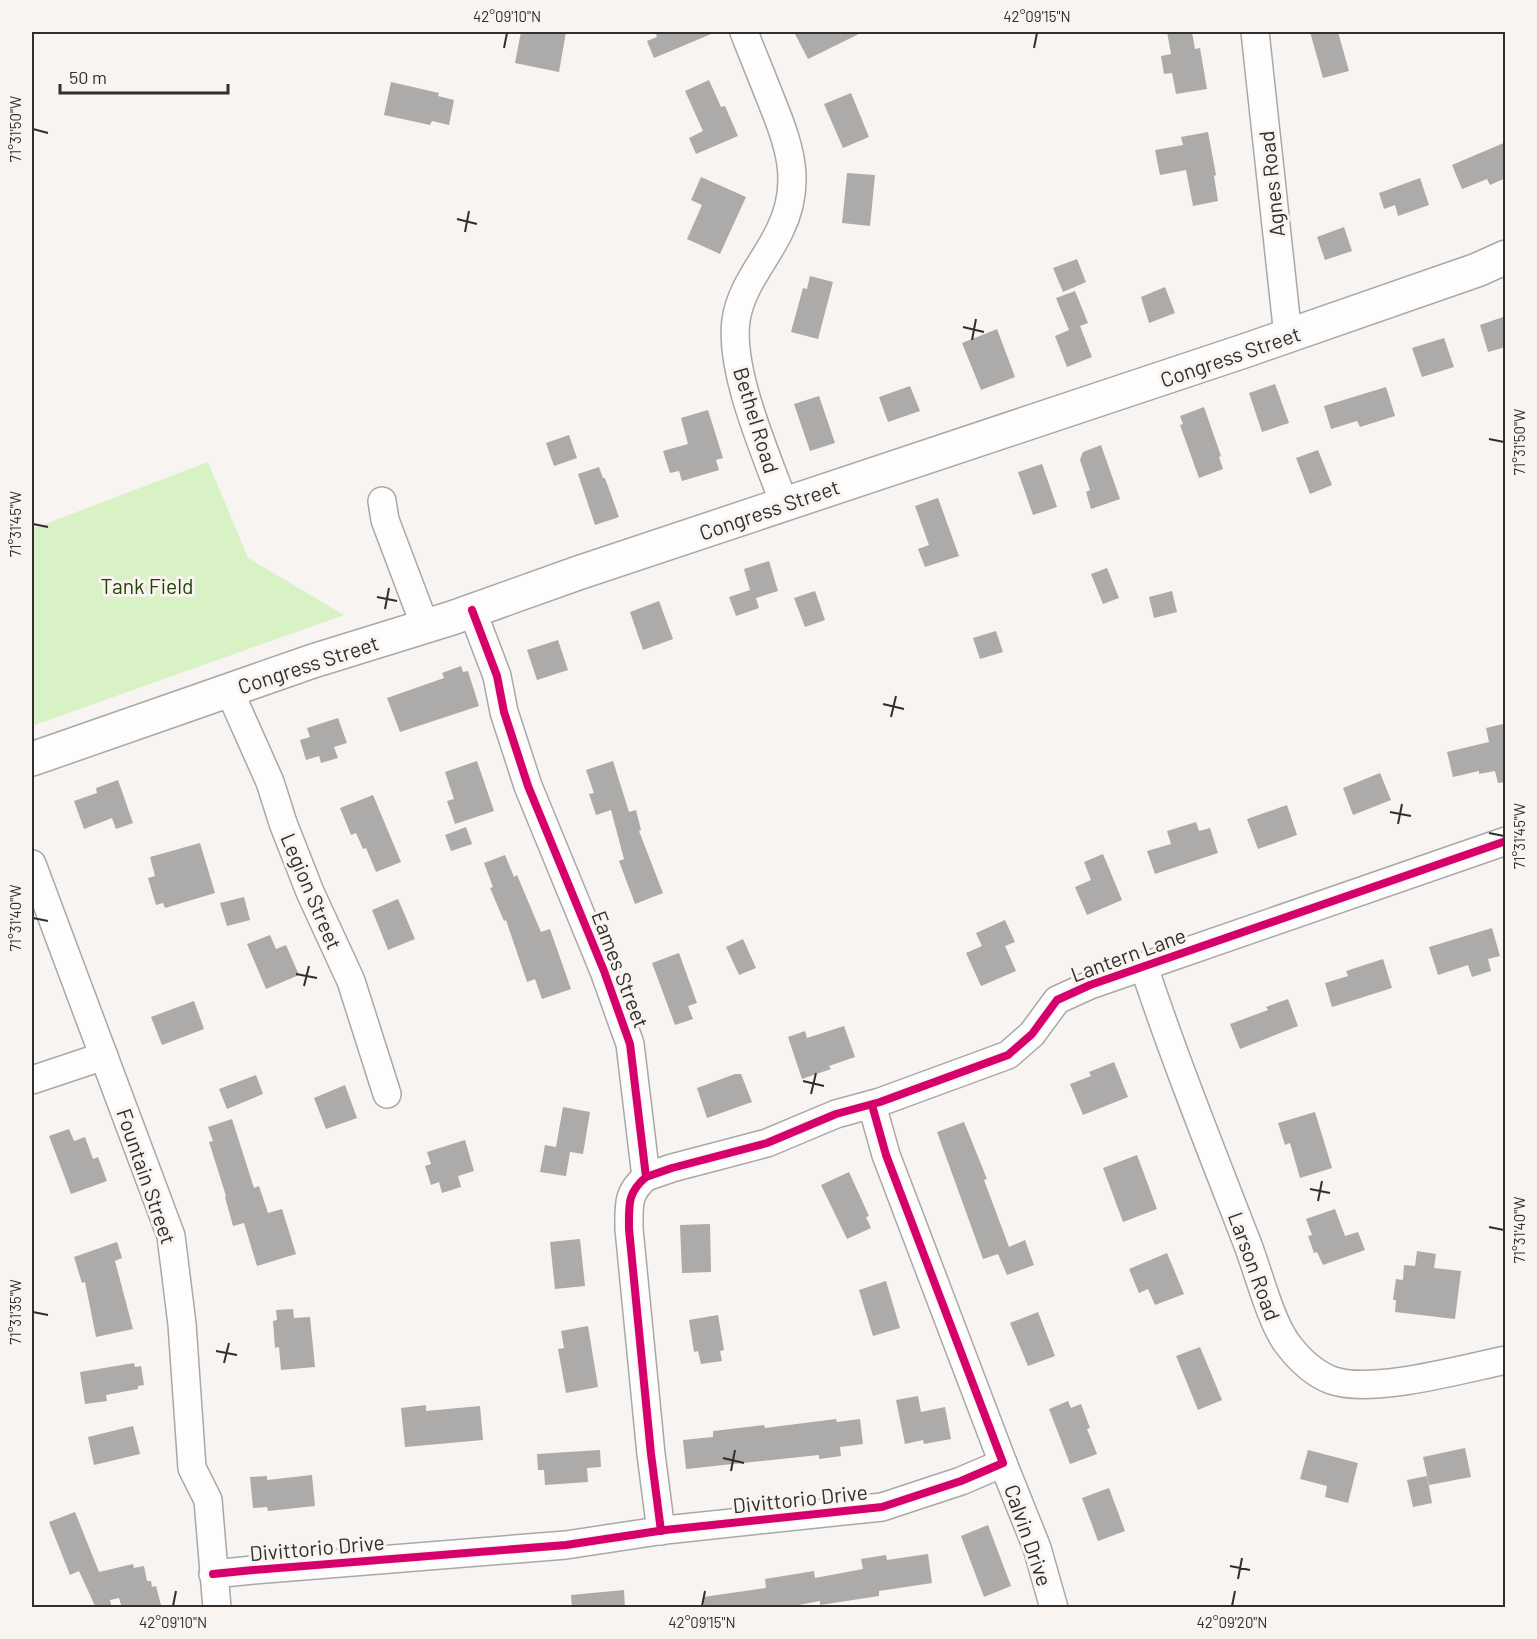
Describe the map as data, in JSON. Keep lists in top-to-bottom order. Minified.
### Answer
{"streets":{"main road":["Congress Street"],"street":["Agnes Road","Bethel Road","Legion Street","Lantern Lane","Eames Street","Fountain Street","Larson Road","Divittorio Drive","Calvin Drive"]},"crossings":[["Agnes Road","Congress Street"],["Congress Street","Bethel Road"],["Congress Street","Legion Street"],["Congress Street","Eames Street"],["Lantern Lane","Eames Street"],["Lantern Lane","Larson Road"],["Fountain Street","Divittorio Drive"],["Divittorio Drive","Calvin Drive"]],"parks":["Tank Field"],"scale_bar":"50 m","coordinates":["42°09'10\"N","42°09'15\"N","71°31'50\"W","71°31'45\"W","71°31'40\"W","71°31'35\"W","42°09'20\"N"]}
